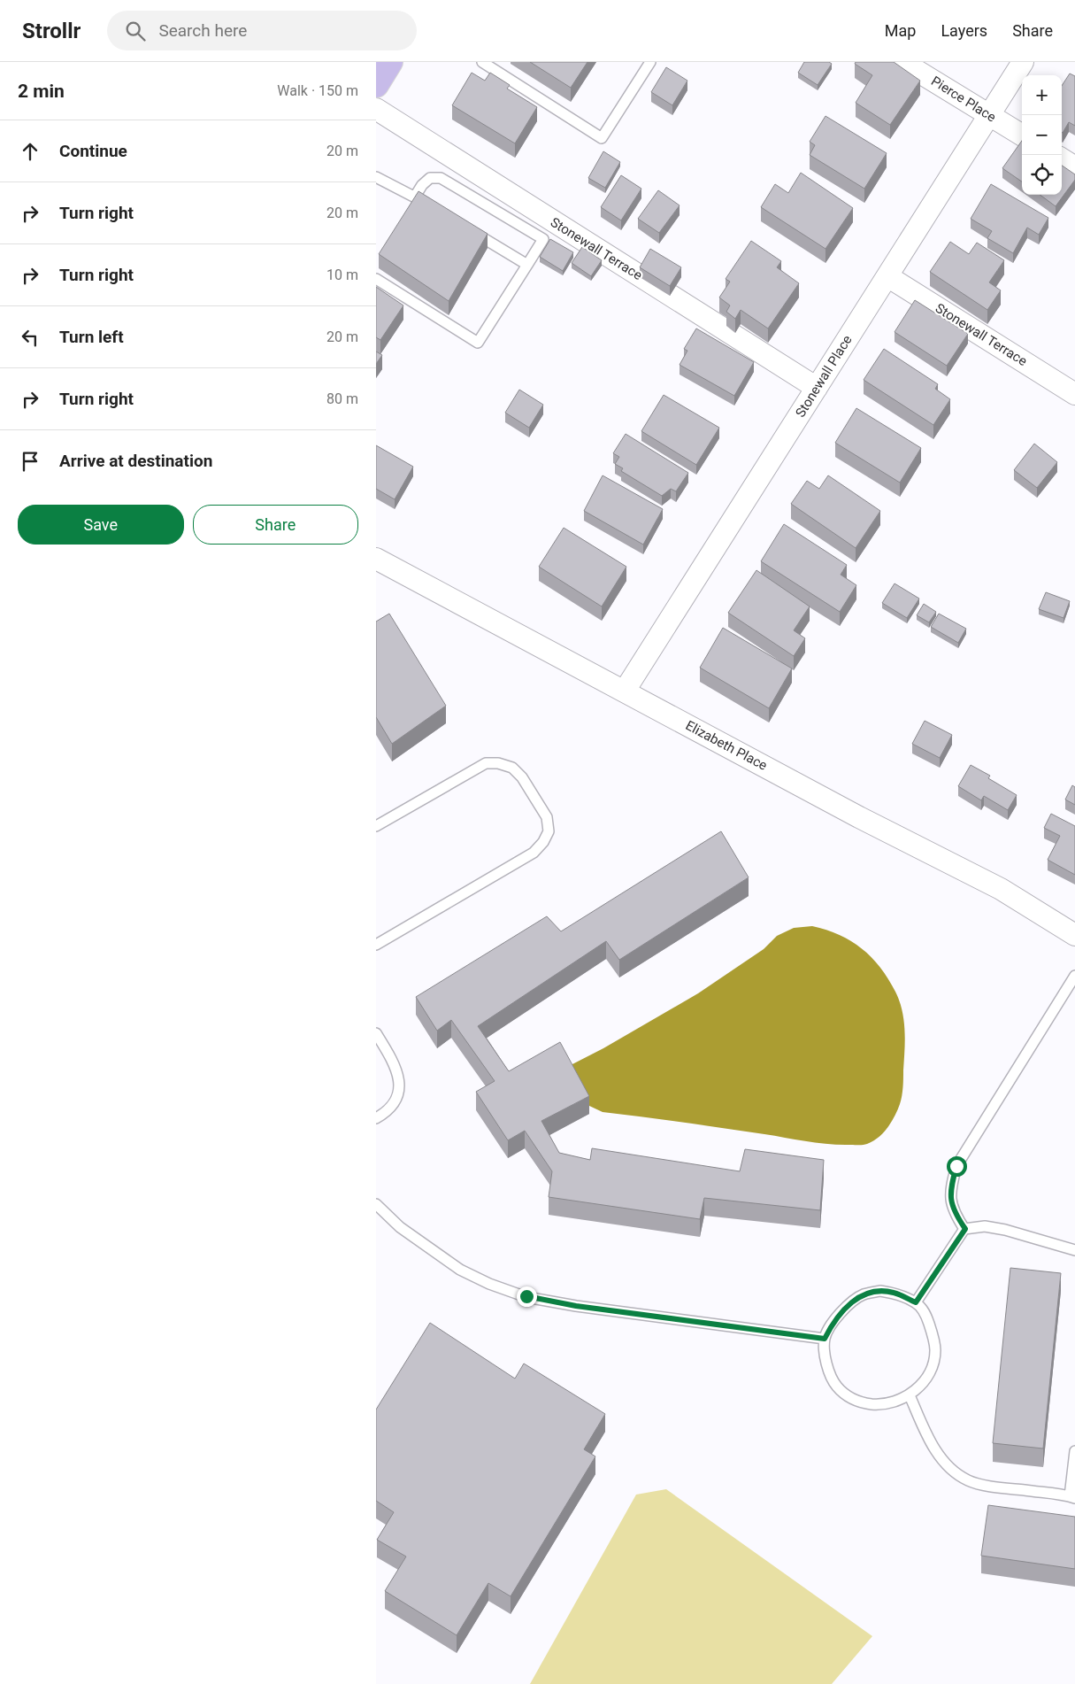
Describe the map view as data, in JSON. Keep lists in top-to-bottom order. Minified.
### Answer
{"streets":{"street":["Pierce Place","Stonewall Terrace","Stonewall Place","Elizabeth Place"]},"crossings":[["Pierce Place","Stonewall Place"],["Stonewall Terrace","Stonewall Place"],["Stonewall Place","Elizabeth Place"]],"page":{"header":"Strollr","search":"Search here","nav":["Map","Layers","Share"],"heading":["2 min","Walk · 150 m"],"map_buttons":["+","−"],"list":[["Continue","20 m"],["Turn right","20 m"],["Turn right","10 m"],["Turn left","20 m"],["Turn right","80 m"],"Arrive at destination"],"buttons":["Save","Share"]}}
